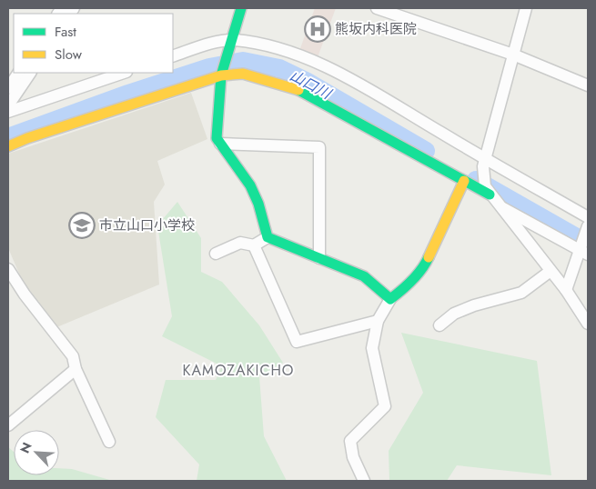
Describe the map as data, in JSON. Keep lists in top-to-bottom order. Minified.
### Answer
{"districts":["KAMOZAKICHO"],"water":["山口川"],"places":{"hospital":["熊坂内科医院"],"school or university":["市立山口小学校"]},"legend":["Fast","Slow"],"north":"top left"}
